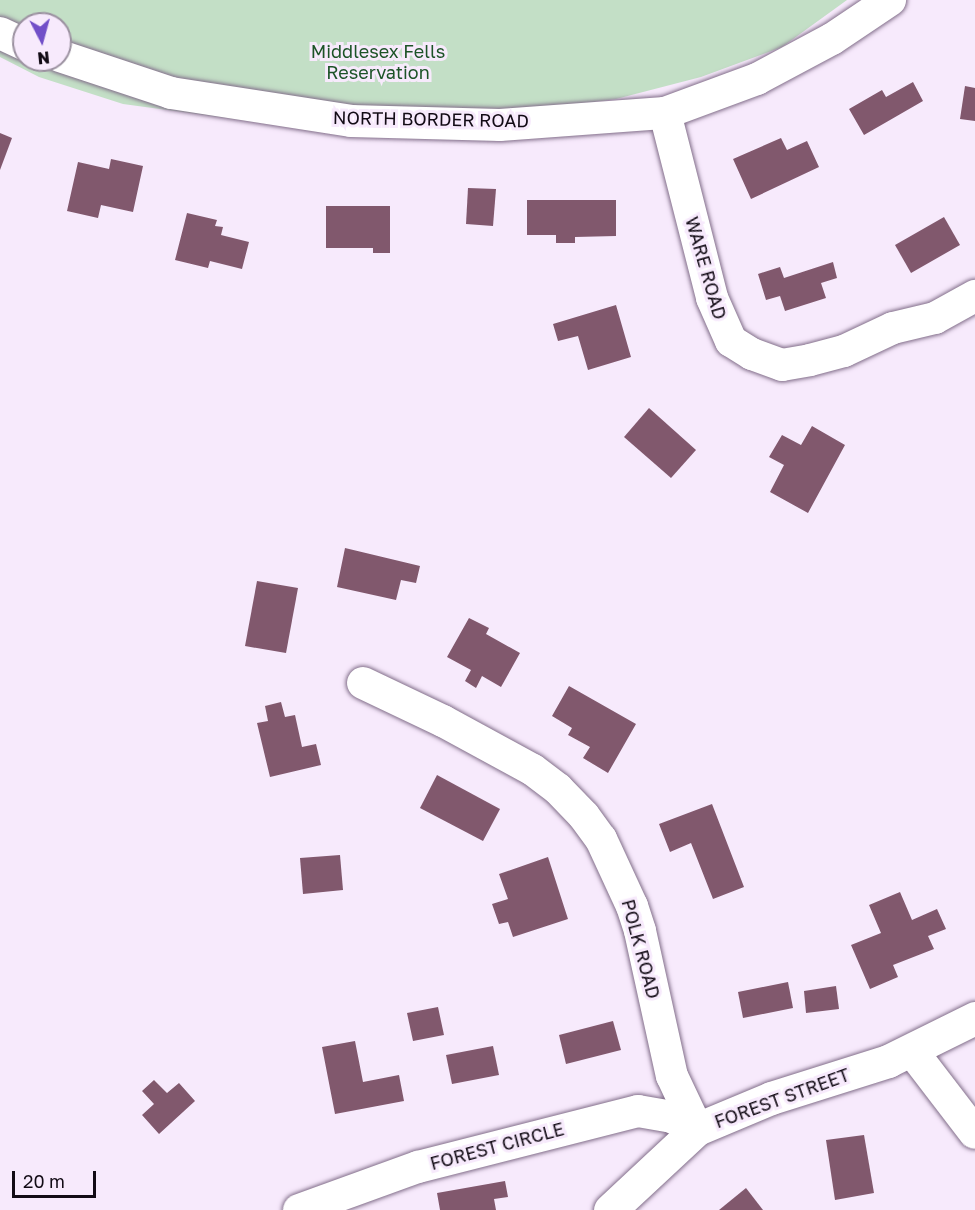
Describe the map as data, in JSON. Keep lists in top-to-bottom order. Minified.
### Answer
{"streets":{"main road":["FOREST STREET"],"street":["NORTH BORDER ROAD","WARE ROAD","POLK ROAD","FOREST CIRCLE"]},"crossings":[["NORTH BORDER ROAD","WARE ROAD"],["POLK ROAD","FOREST STREET"],["POLK ROAD","FOREST CIRCLE"],["FOREST STREET","FOREST CIRCLE"]],"parks":["Middlesex Fells Reservation"],"scale_bar":"20 m","north":"bottom"}
